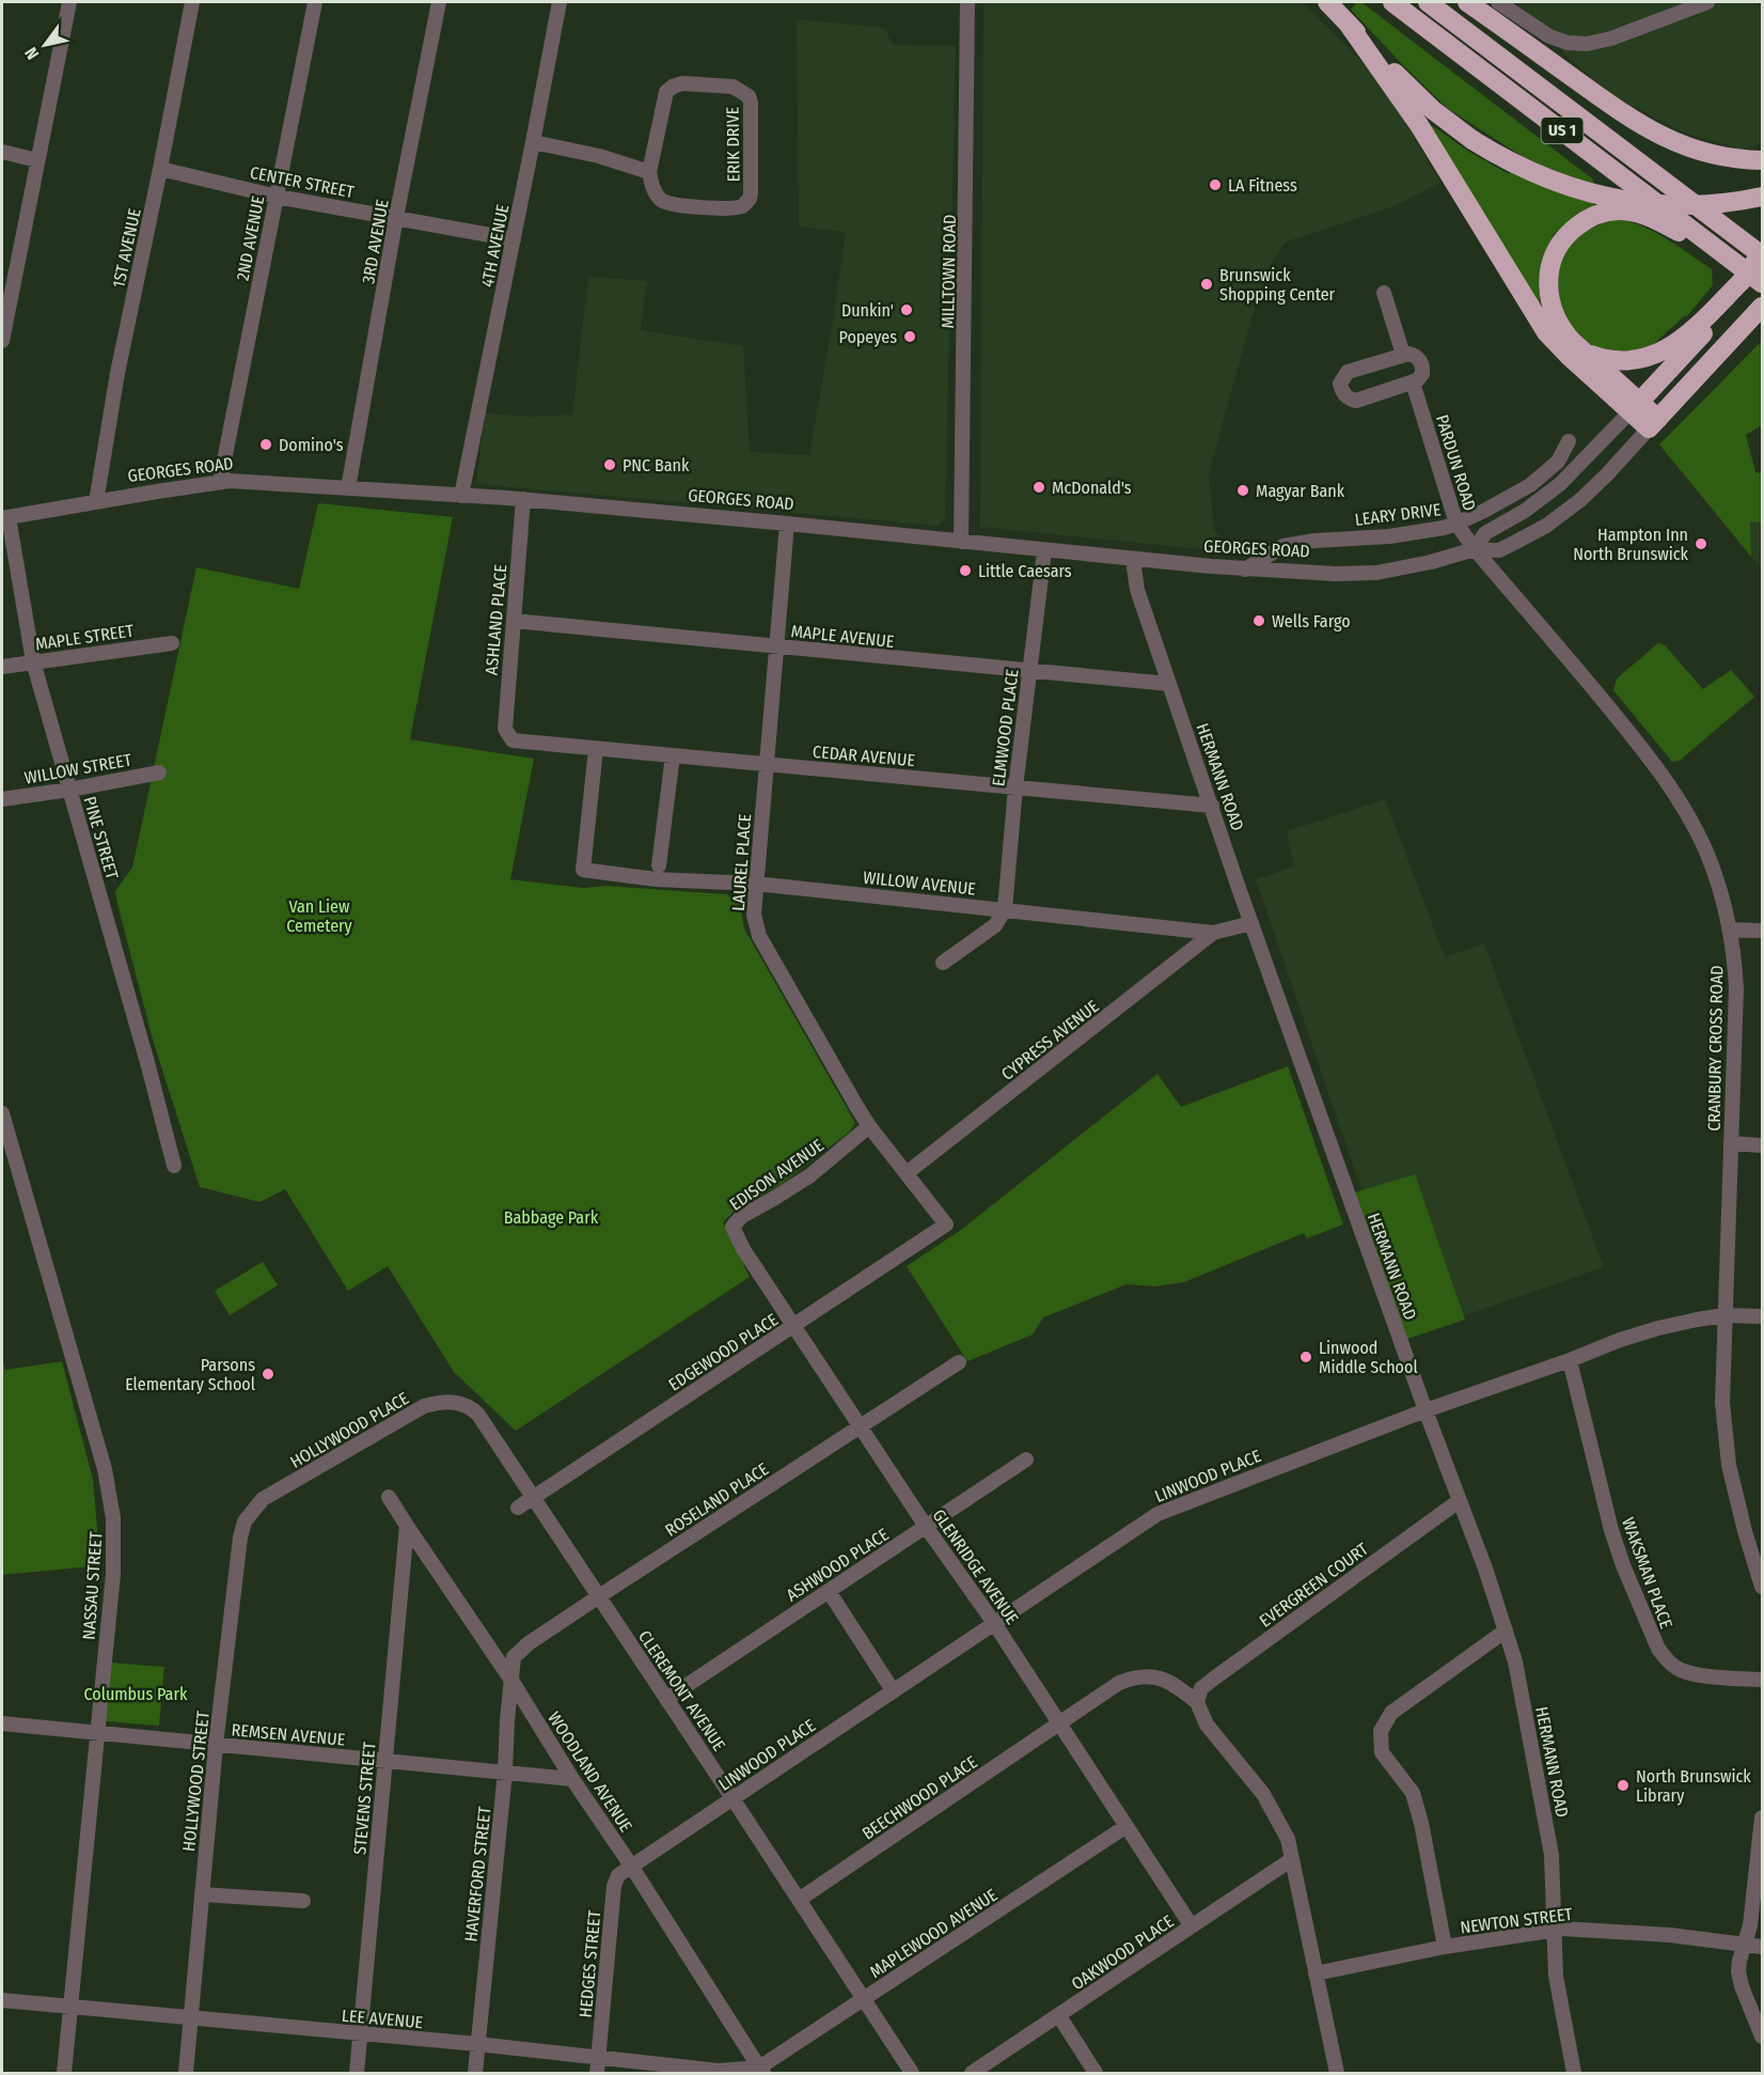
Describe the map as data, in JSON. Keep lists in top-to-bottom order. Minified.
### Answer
{"streets":{"highway":["US 1","GEORGES ROAD"],"street":["ERIK DRIVE","CENTER STREET","2ND AVENUE","3RD AVENUE","4TH AVENUE","1ST AVENUE","MILLTOWN ROAD","PARDUN ROAD","LEARY DRIVE","ASHLAND PLACE","MAPLE AVENUE","MAPLE STREET","ELMWOOD PLACE","CEDAR AVENUE","WILLOW STREET","HERMANN ROAD","PINE STREET","LAUREL PLACE","WILLOW AVENUE","CYPRESS AVENUE","CRANBURY CROSS ROAD","EDISON AVENUE","EDGEWOOD PLACE","HOLLYWOOD PLACE","LINWOOD PLACE","ROSELAND PLACE","ASHWOOD PLACE","GLENRIDGE AVENUE","WAKSMAN PLACE","EVERGREEN COURT","NASSAU STREET","CLEREMONT AVENUE","REMSEN AVENUE","WOODLAND AVENUE","HOLLYWOOD STREET","BEECHWOOD PLACE","STEVENS STREET","HAVERFORD STREET","NEWTON STREET","MAPLEWOOD AVENUE","OAKWOOD PLACE","HEDGES STREET","LEE AVENUE"]},"crossings":[["CENTER STREET","2ND AVENUE"],["CENTER STREET","3RD AVENUE"],["CENTER STREET","4TH AVENUE"],["CENTER STREET","1ST AVENUE"],["2ND AVENUE","GEORGES ROAD"],["3RD AVENUE","GEORGES ROAD"],["4TH AVENUE","GEORGES ROAD"],["1ST AVENUE","GEORGES ROAD"],["MILLTOWN ROAD","GEORGES ROAD"],["PARDUN ROAD","GEORGES ROAD"],["PARDUN ROAD","LEARY DRIVE"],["PARDUN ROAD","CRANBURY CROSS ROAD"],["GEORGES ROAD","LEARY DRIVE"],["GEORGES ROAD","ASHLAND PLACE"],["GEORGES ROAD","ELMWOOD PLACE"],["GEORGES ROAD","HERMANN ROAD"],["GEORGES ROAD","PINE STREET"],["GEORGES ROAD","LAUREL PLACE"],["GEORGES ROAD","CRANBURY CROSS ROAD"],["ASHLAND PLACE","MAPLE AVENUE"],["ASHLAND PLACE","CEDAR AVENUE"],["MAPLE AVENUE","ELMWOOD PLACE"],["MAPLE AVENUE","HERMANN ROAD"],["MAPLE AVENUE","LAUREL PLACE"],["MAPLE STREET","PINE STREET"],["ELMWOOD PLACE","CEDAR AVENUE"],["ELMWOOD PLACE","WILLOW AVENUE"],["CEDAR AVENUE","HERMANN ROAD"],["CEDAR AVENUE","LAUREL PLACE"],["CEDAR AVENUE","WILLOW AVENUE"],["WILLOW STREET","PINE STREET"],["HERMANN ROAD","WILLOW AVENUE"],["HERMANN ROAD","LINWOOD PLACE"],["HERMANN ROAD","EVERGREEN COURT"],["HERMANN ROAD","NEWTON STREET"],["LAUREL PLACE","WILLOW AVENUE"],["LAUREL PLACE","CYPRESS AVENUE"],["LAUREL PLACE","EDISON AVENUE"],["LAUREL PLACE","EDGEWOOD PLACE"],["WILLOW AVENUE","CYPRESS AVENUE"],["CRANBURY CROSS ROAD","LINWOOD PLACE"],["EDISON AVENUE","GLENRIDGE AVENUE"],["EDGEWOOD PLACE","GLENRIDGE AVENUE"],["EDGEWOOD PLACE","CLEREMONT AVENUE"],["HOLLYWOOD PLACE","CLEREMONT AVENUE"],["HOLLYWOOD PLACE","HOLLYWOOD STREET"],["LINWOOD PLACE","GLENRIDGE AVENUE"],["LINWOOD PLACE","WAKSMAN PLACE"],["LINWOOD PLACE","CLEREMONT AVENUE"],["LINWOOD PLACE","WOODLAND AVENUE"],["LINWOOD PLACE","HEDGES STREET"],["ROSELAND PLACE","GLENRIDGE AVENUE"],["ROSELAND PLACE","CLEREMONT AVENUE"],["ROSELAND PLACE","WOODLAND AVENUE"],["ROSELAND PLACE","HAVERFORD STREET"],["ASHWOOD PLACE","GLENRIDGE AVENUE"],["ASHWOOD PLACE","CLEREMONT AVENUE"],["GLENRIDGE AVENUE","BEECHWOOD PLACE"],["GLENRIDGE AVENUE","MAPLEWOOD AVENUE"],["GLENRIDGE AVENUE","OAKWOOD PLACE"],["NASSAU STREET","REMSEN AVENUE"],["NASSAU STREET","LEE AVENUE"],["CLEREMONT AVENUE","BEECHWOOD PLACE"],["CLEREMONT AVENUE","MAPLEWOOD AVENUE"],["REMSEN AVENUE","WOODLAND AVENUE"],["REMSEN AVENUE","HOLLYWOOD STREET"],["REMSEN AVENUE","STEVENS STREET"],["REMSEN AVENUE","HAVERFORD STREET"],["WOODLAND AVENUE","STEVENS STREET"],["WOODLAND AVENUE","HAVERFORD STREET"],["WOODLAND AVENUE","MAPLEWOOD AVENUE"],["WOODLAND AVENUE","HEDGES STREET"],["WOODLAND AVENUE","LEE AVENUE"],["HOLLYWOOD STREET","LEE AVENUE"],["STEVENS STREET","LEE AVENUE"],["HAVERFORD STREET","LEE AVENUE"],["MAPLEWOOD AVENUE","LEE AVENUE"],["HEDGES STREET","LEE AVENUE"]],"parks":["Van Liew Cemetery","Babbage Park","Columbus Park"],"places":["LA Fitness","Brunswick Shopping Center","Dunkin'","Popeyes","Domino's","PNC Bank","McDonald's","Magyar Bank","Hampton Inn North Brunswick","Little Caesars","Wells Fargo","Linwood Middle School","Parsons Elementary School","North Brunswick Library"],"north":"bottom left"}
